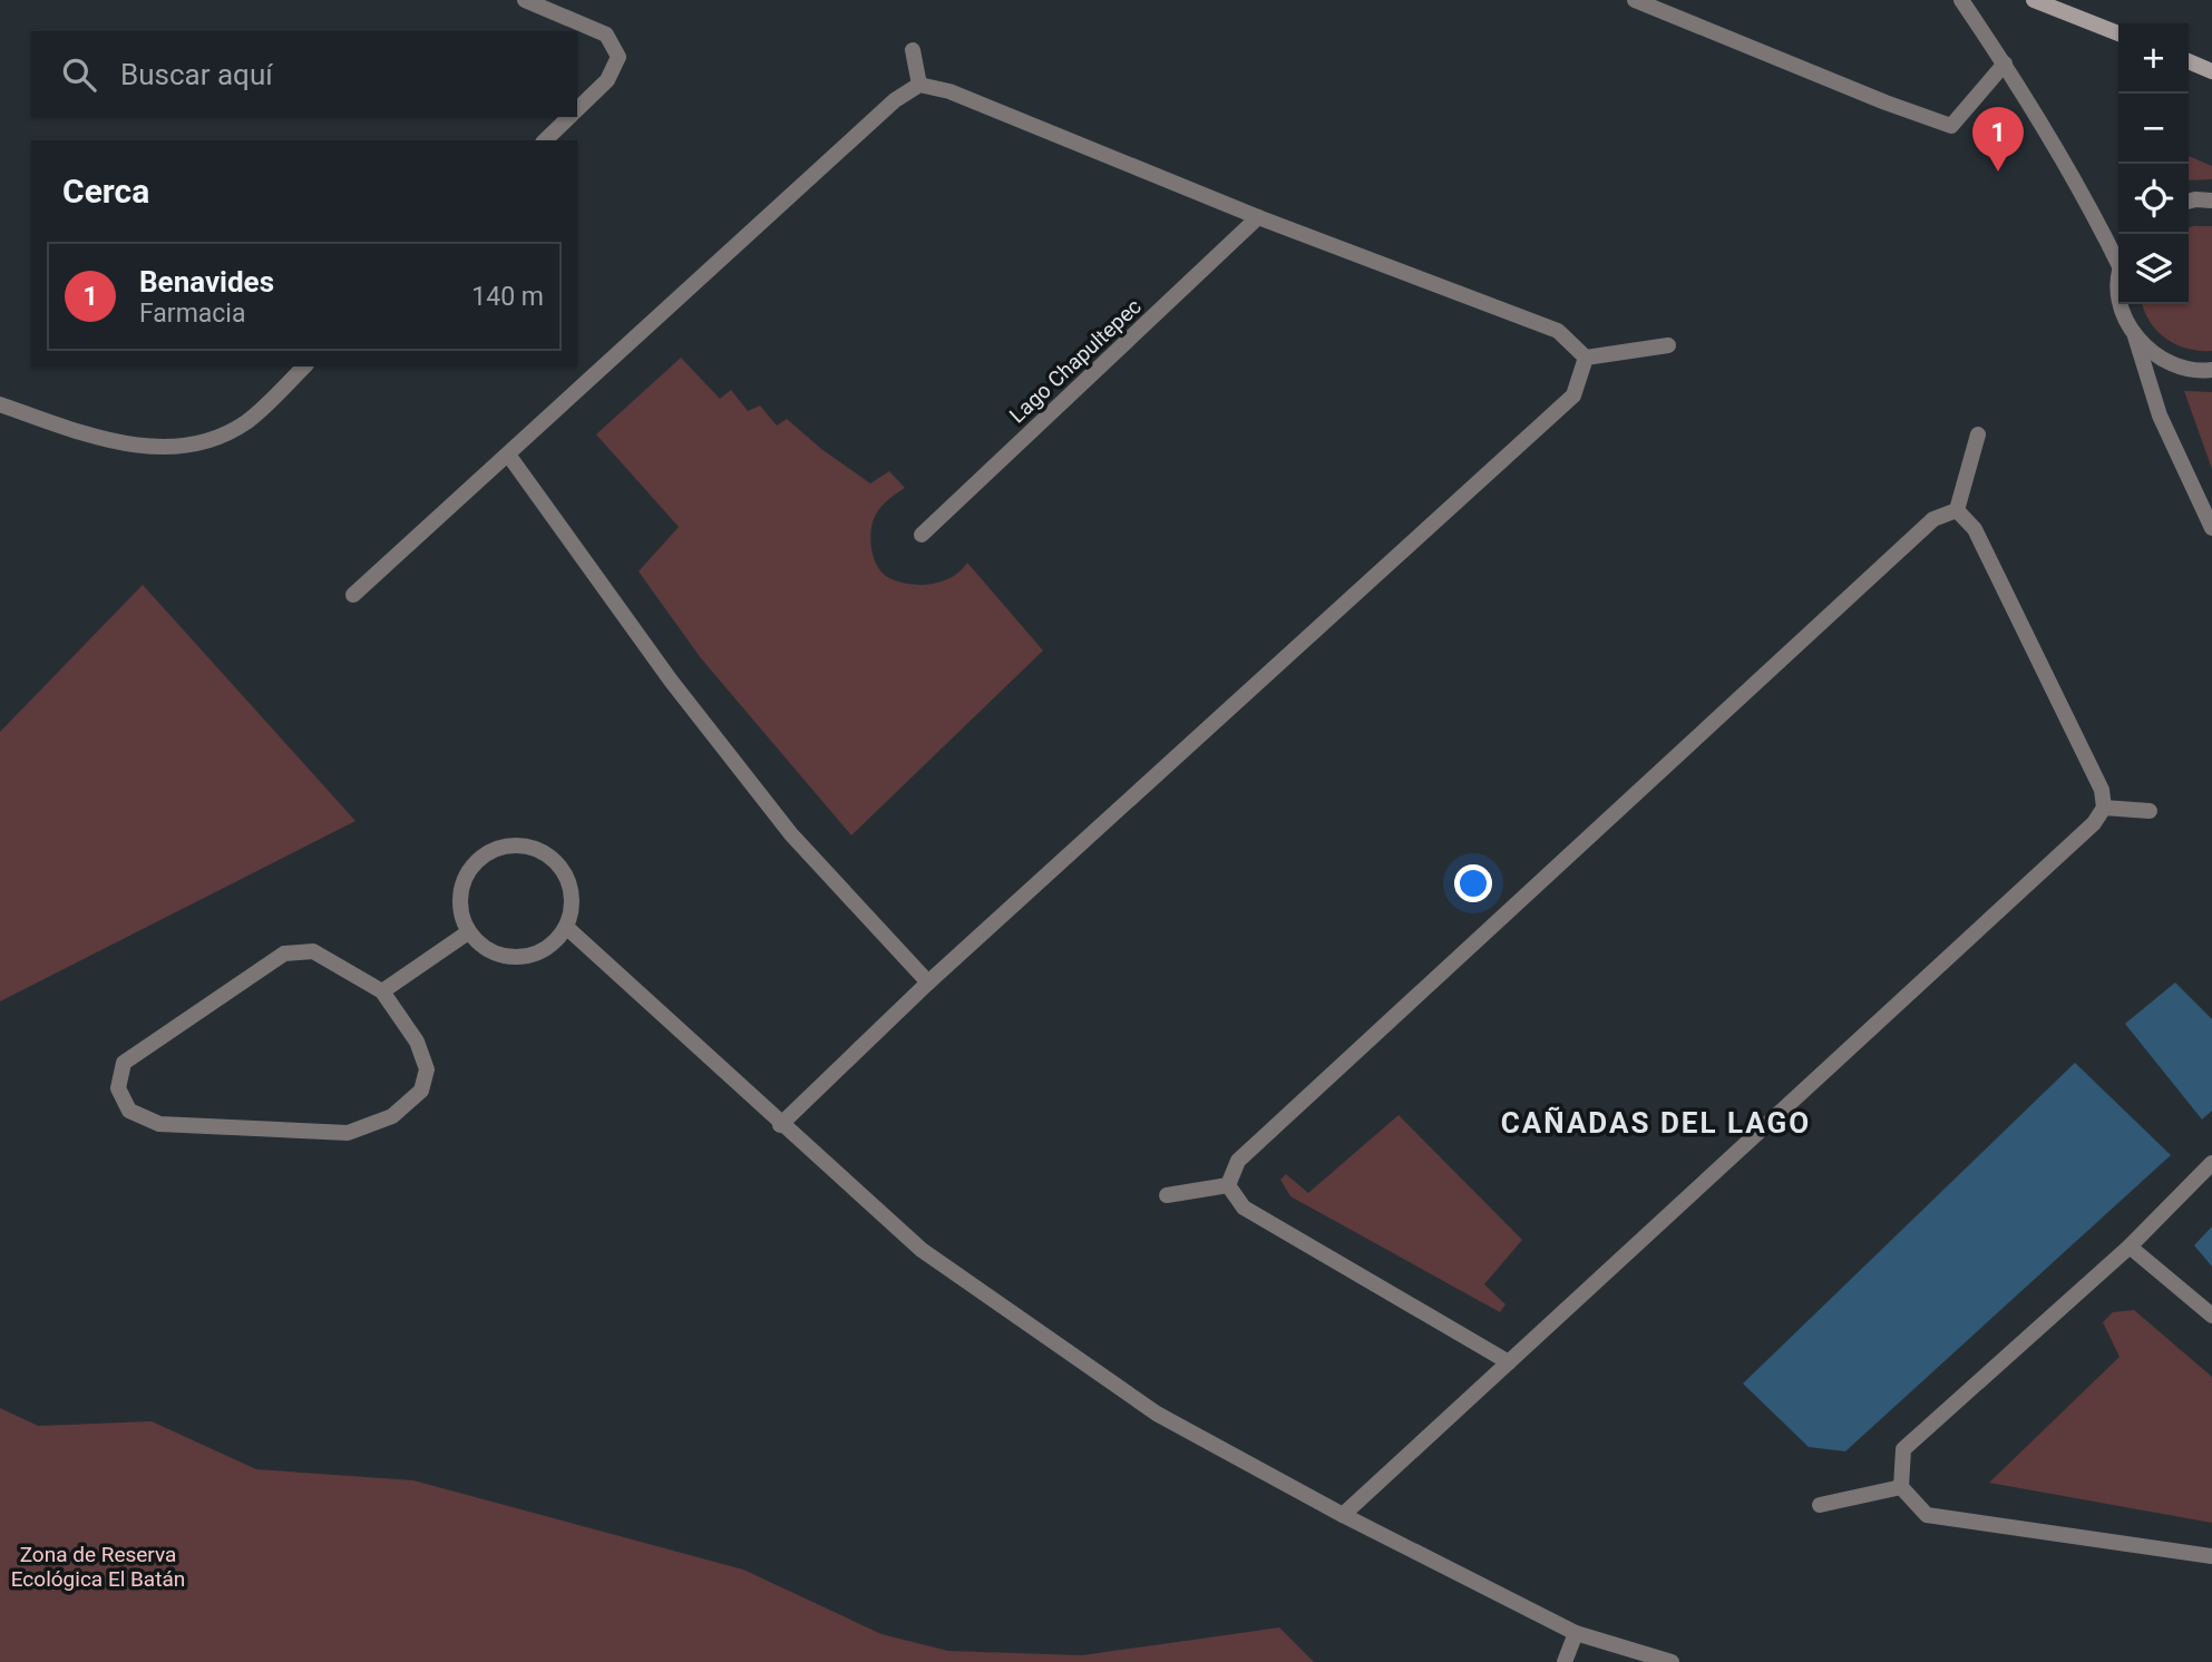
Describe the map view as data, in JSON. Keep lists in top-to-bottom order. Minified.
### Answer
{"streets":{"street":["Lago Chapultepec"]},"districts":["CAÑADAS DEL LAGO"],"parks":["Zona de Reserva Ecológica El Batán"],"page":{"map_buttons":["+","−"],"search":"Buscar aquí","pins":"1","heading":"Cerca","list":[{"mark":"1","name":"Benavides","note":"Farmacia","value":"140 m"}]}}
